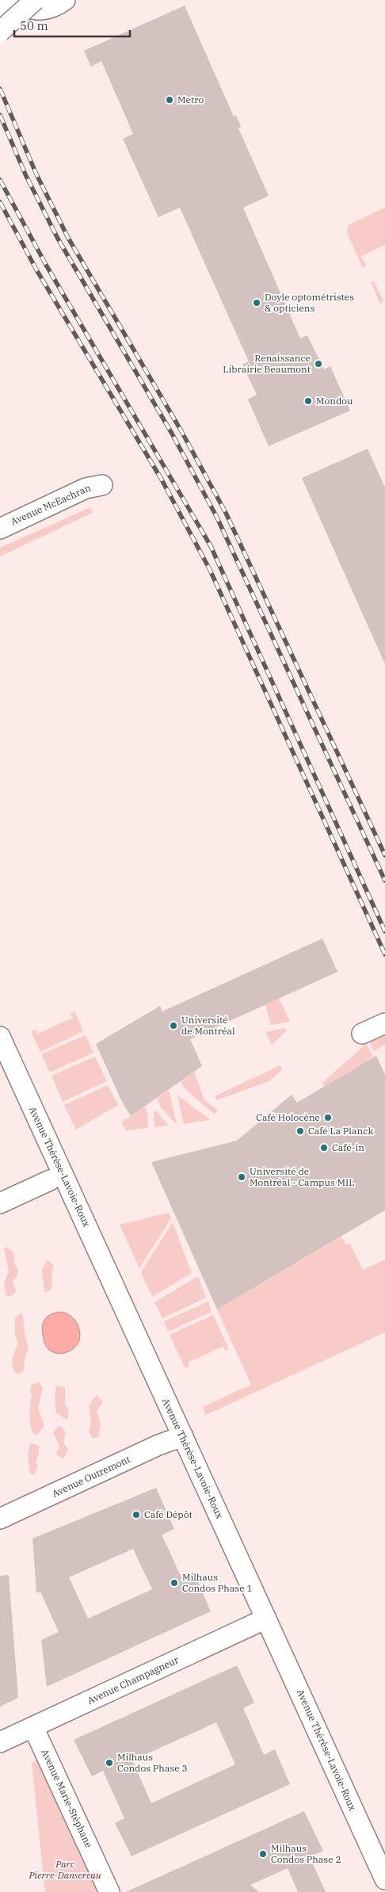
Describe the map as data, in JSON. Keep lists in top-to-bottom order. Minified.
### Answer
{"streets":{"street":["Avenue McEachran","Avenue Thérèse-Lavoie-Roux","Avenue Outremont","Avenue Champagneur","Avenue Marie-Stéphane"]},"crossings":[["Avenue Thérèse-Lavoie-Roux","Avenue Outremont"],["Avenue Thérèse-Lavoie-Roux","Avenue Champagneur"],["Avenue Champagneur","Avenue Marie-Stéphane"]],"parks":["Parc Pierre-Dansereau"],"places":["Metro","Doyle optométristes & opticiens","Renaissance Librairie Beaumont","Mondou","Université de Montréal","Café Holocène","Café La Planck","Café-in","Université de Montréal - Campus MIL","Café Dépôt","Milhaus Condos Phase 1","Milhaus Condos Phase 3","Milhaus Condos Phase 2"],"scale_bar":"50 m"}
